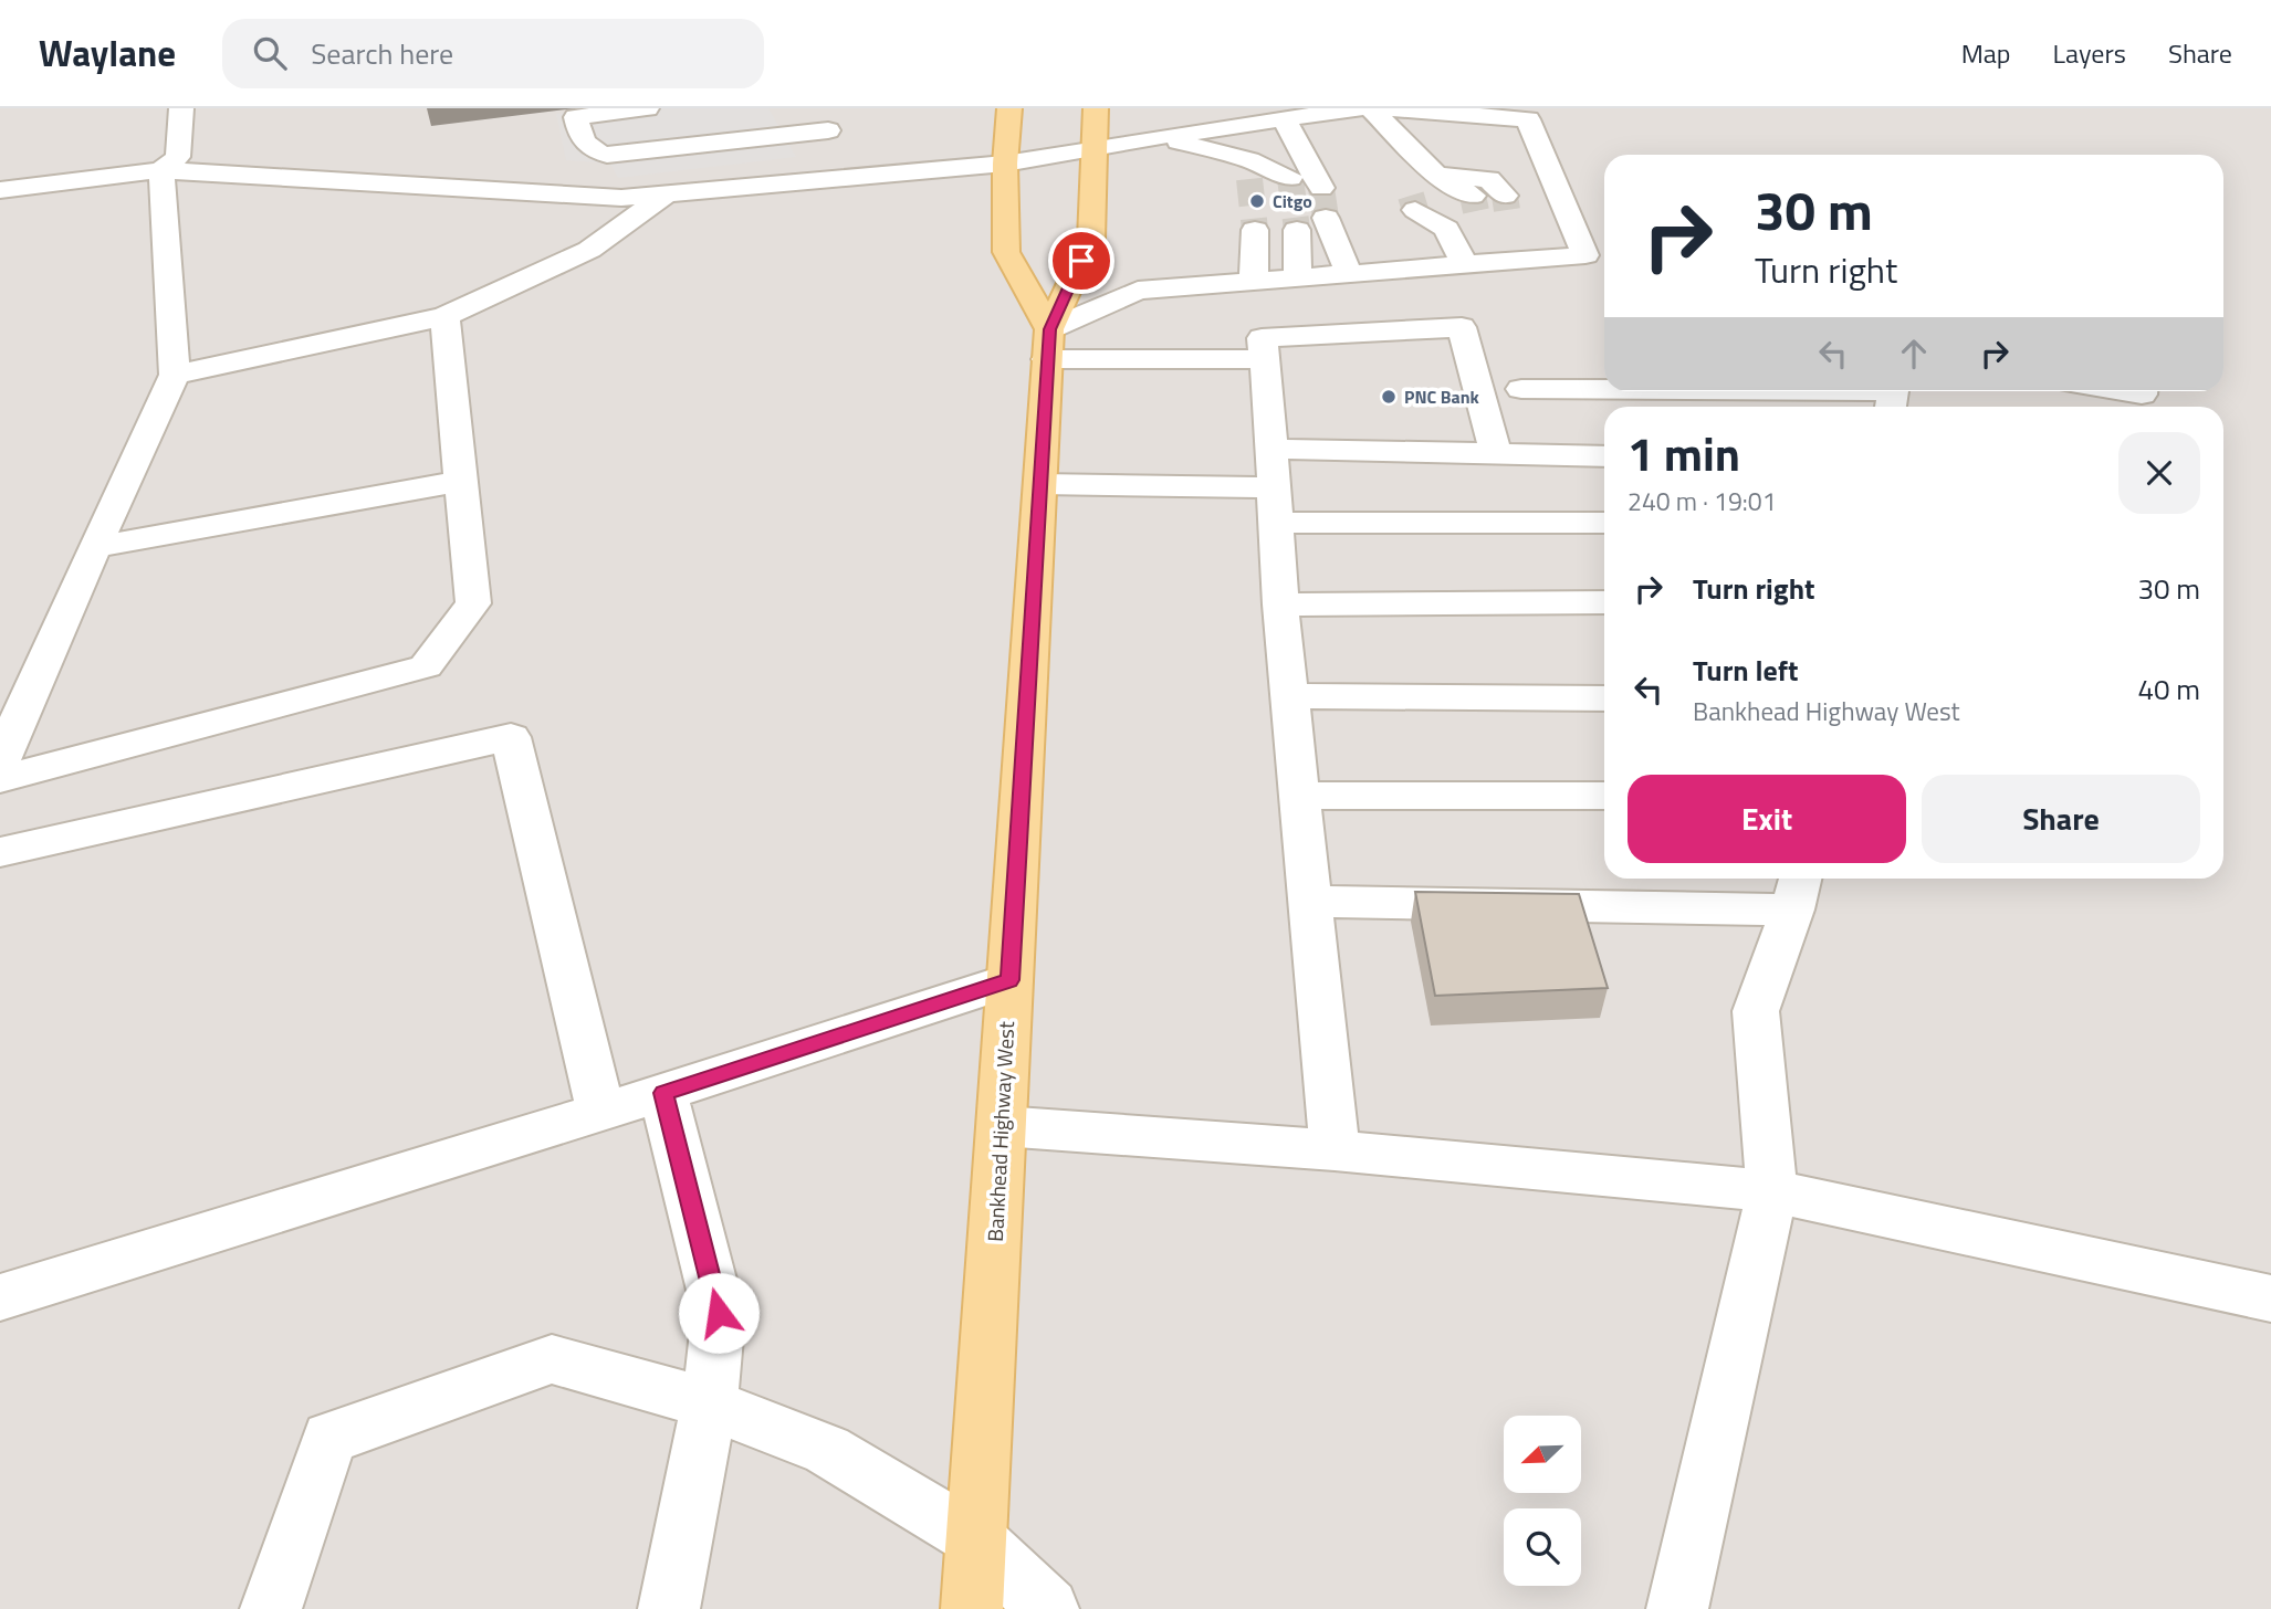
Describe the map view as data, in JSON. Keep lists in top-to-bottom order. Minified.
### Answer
{"streets":{"main road":["Bankhead Highway West"]},"places":["Citgo","PNC Bank"],"north":"bottom left","page":{"header":"Waylane","search":"Search here","nav":["Map","Layers","Share"],"turn":["30 m","Turn right"],"heading":["1 min","240 m · 19:01"],"list":[{"name":"Turn right","value":"30 m"},{"name":"Turn left","note":"Bankhead Highway West","value":"40 m"}],"buttons":["Exit","Share"]}}
